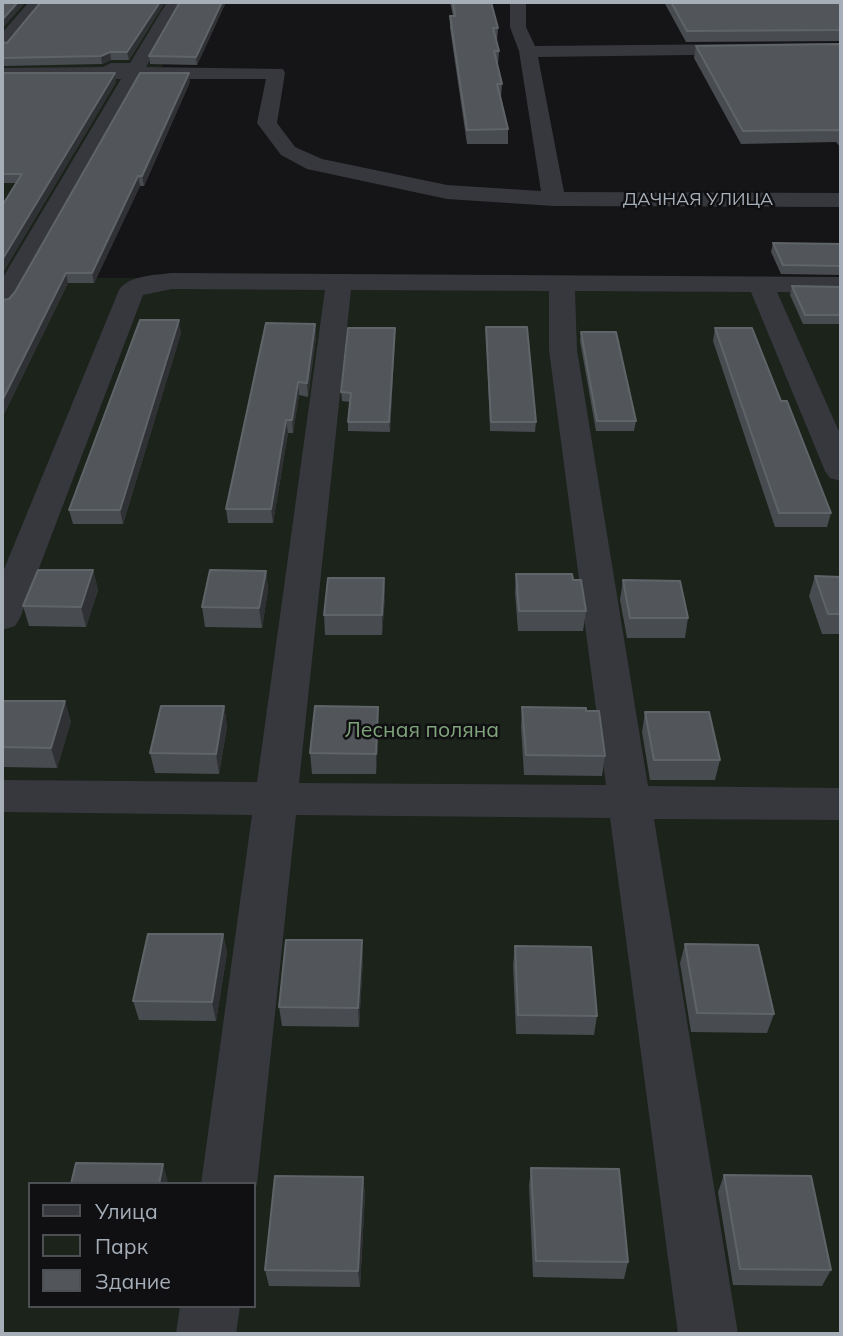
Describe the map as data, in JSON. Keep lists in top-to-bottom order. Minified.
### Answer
{"streets":{"street":["ДАЧНАЯ УЛИЦА"]},"parks":["Лесная поляна"],"legend":["Улица","Парк","Здание"]}
